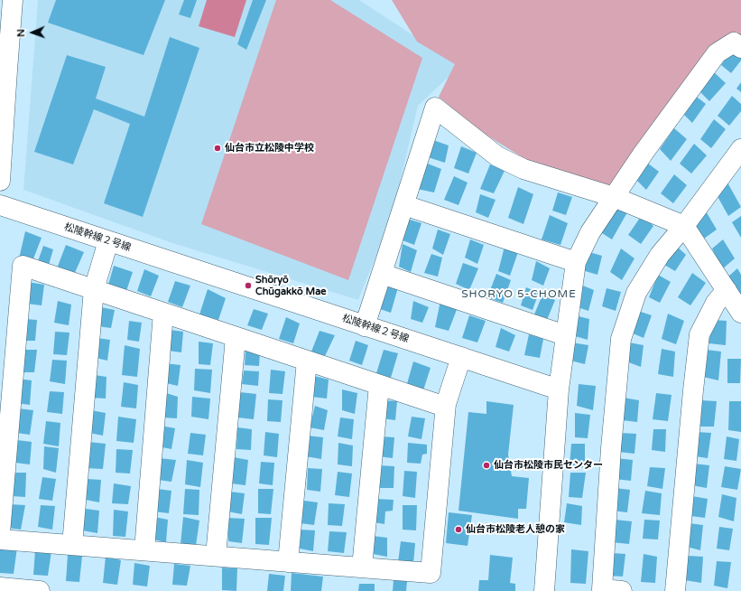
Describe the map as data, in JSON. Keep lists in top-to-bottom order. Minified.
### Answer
{"streets":{"street":["松陵幹線２号線"]},"districts":["SHORYO 5-CHOME"],"places":["仙台市立松陵中学校","Shōryō Chūgakkō Mae","仙台市松陵市民センター","仙台市松陵老人憩の家"],"north":"left"}
